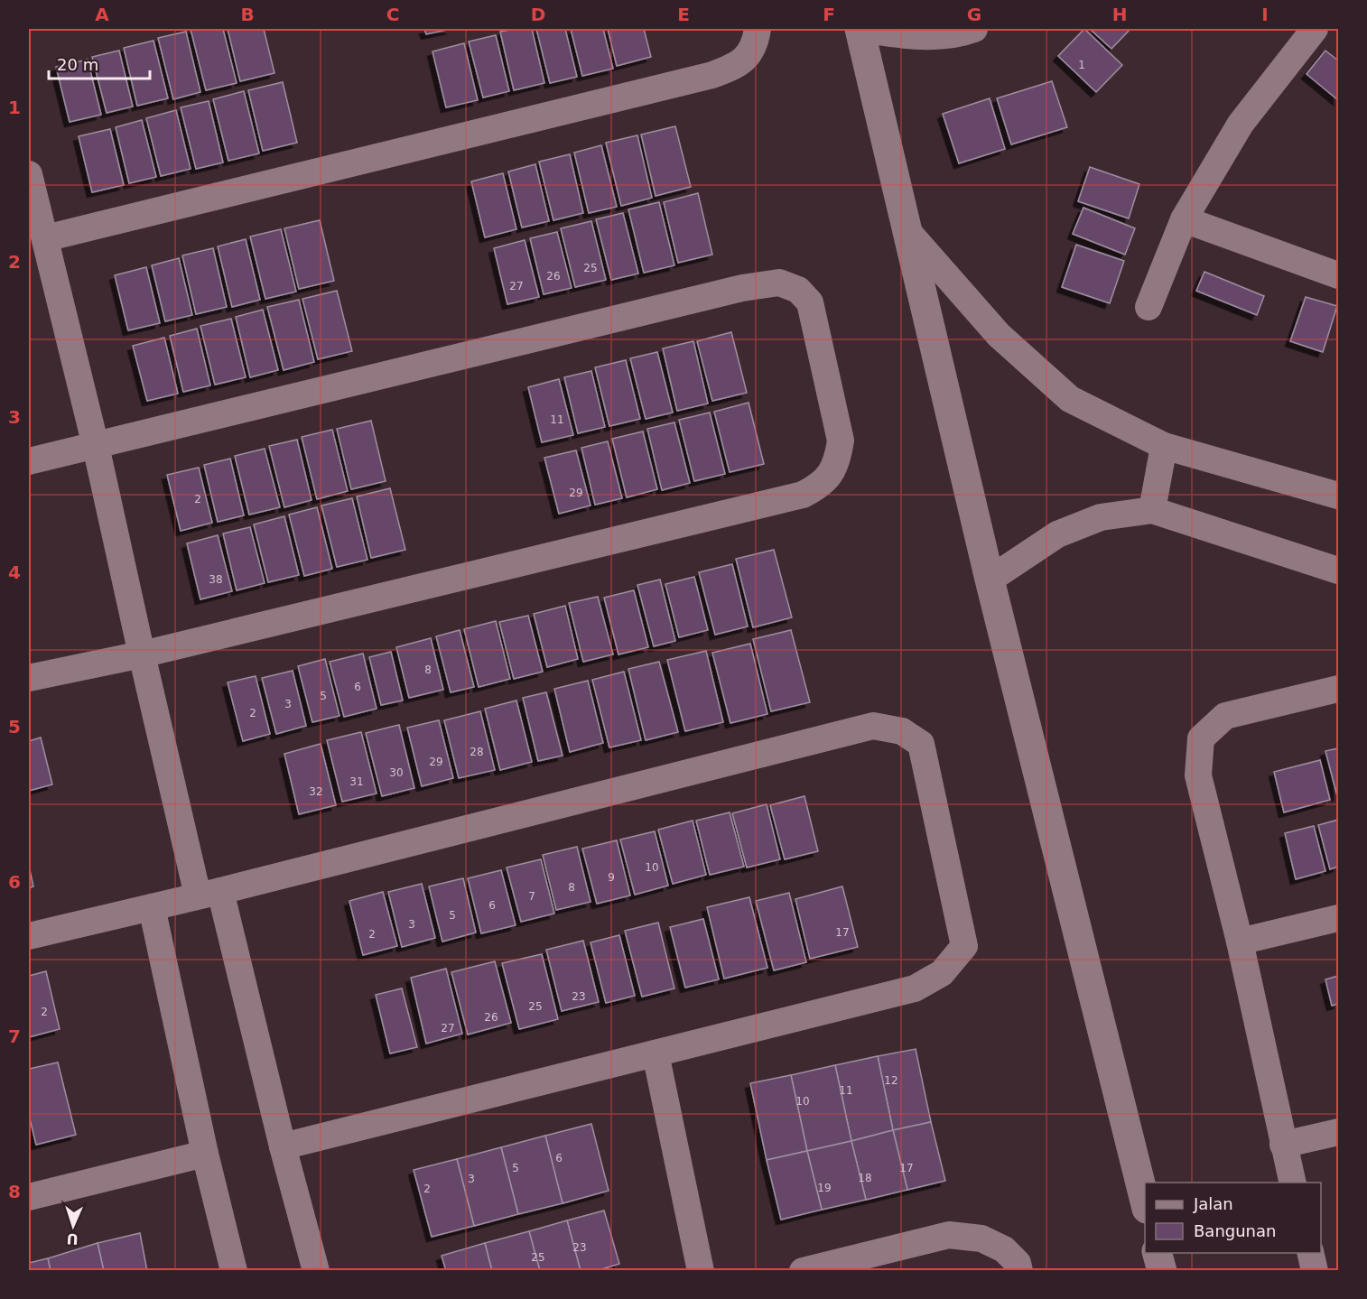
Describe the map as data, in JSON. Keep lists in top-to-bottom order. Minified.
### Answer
{"house_numbers":["1","25","26","27","11","29","2","38","8","6","5","3","2","28","29","30","31","32","10","9","8","7","6","5","3","17","2","23","25","2","26","27","12","11","10","6","5","17","18","3","19","2","23","25"],"legend":["Jalan","Bangunan"],"scale_bar":"20 m","north":"bottom","grid":{"columns":["A","B","C","D","E","F","G","H","I"],"rows":["1","2","3","4","5","6","7","8"]}}
